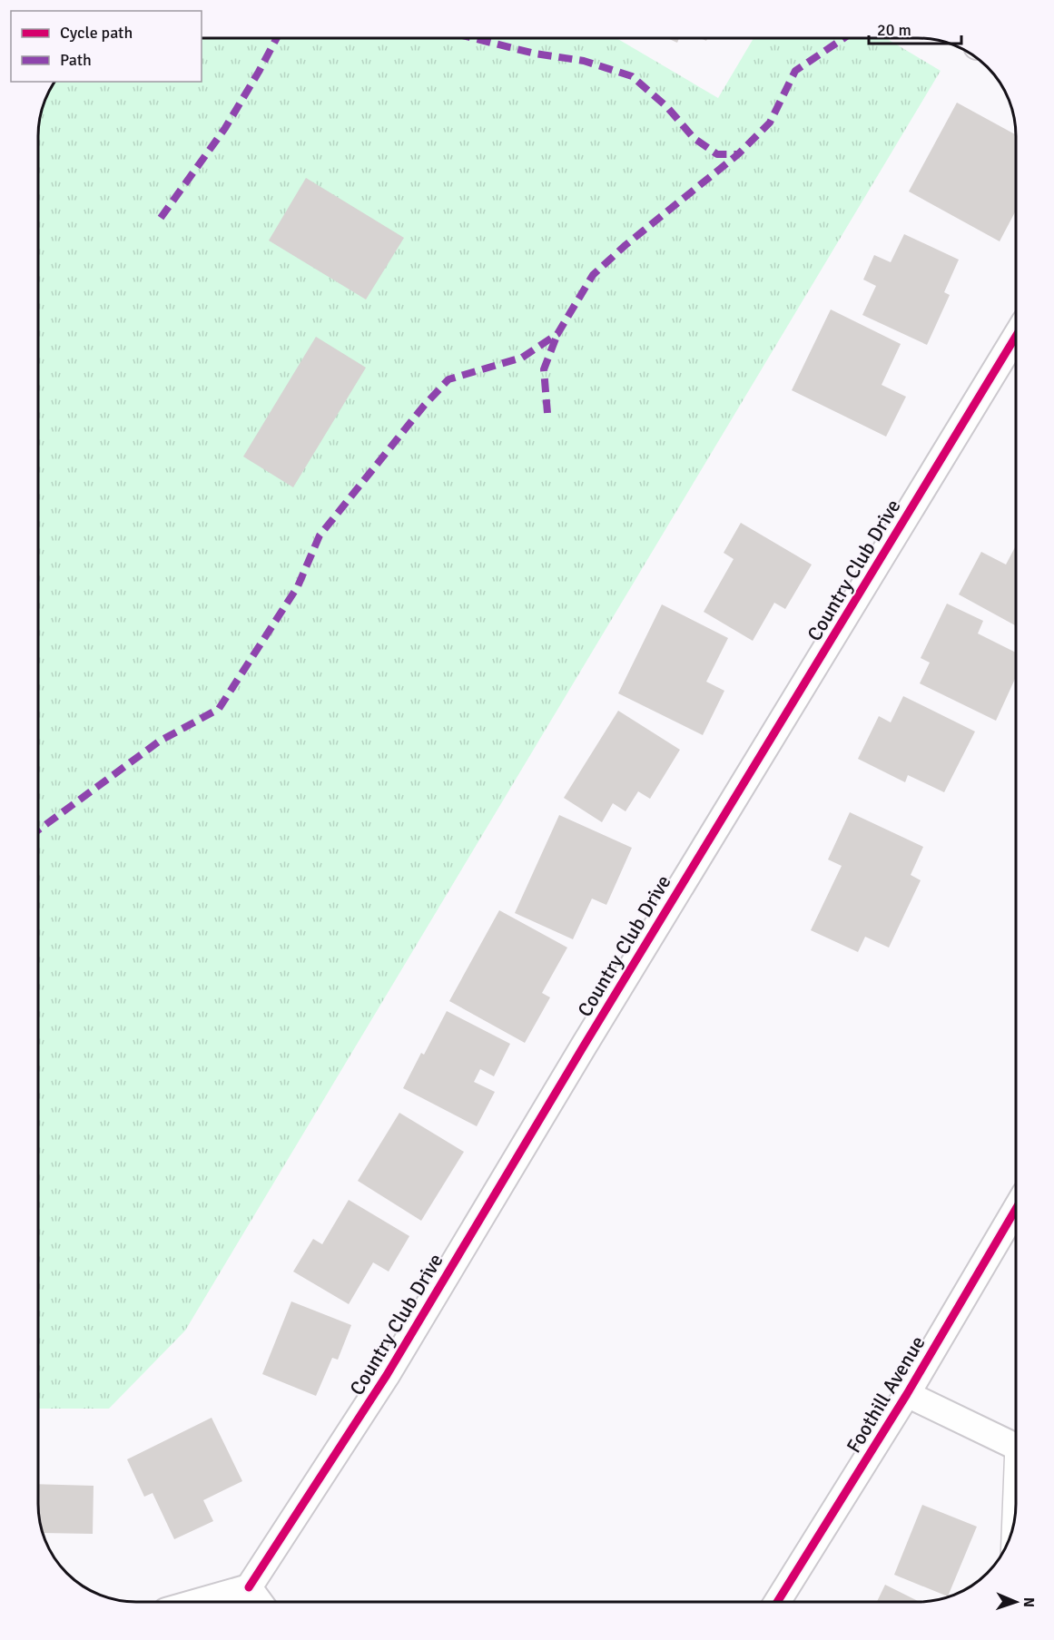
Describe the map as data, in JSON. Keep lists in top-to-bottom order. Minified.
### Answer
{"streets":{"street":["Country Club Drive","Foothill Avenue"]},"legend":["Cycle path","Path"],"scale_bar":"20 m","north":"right"}
